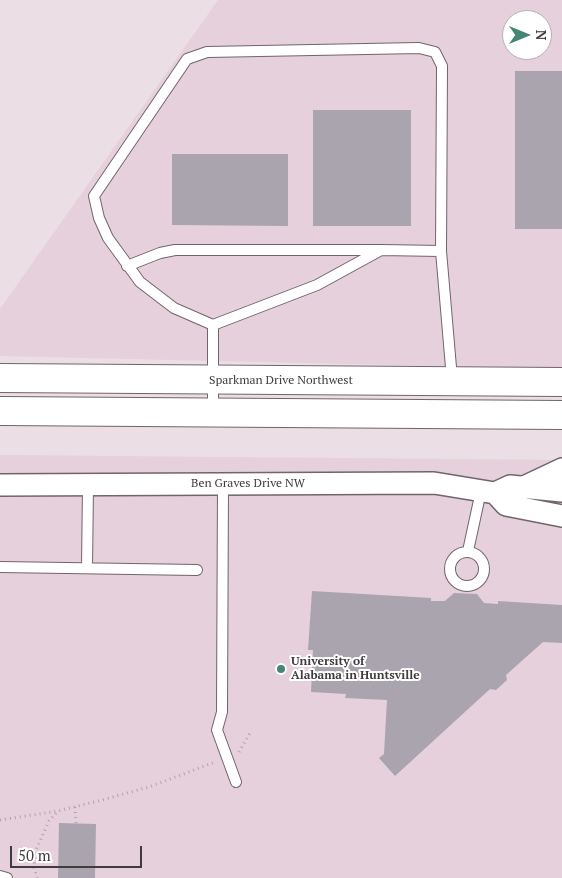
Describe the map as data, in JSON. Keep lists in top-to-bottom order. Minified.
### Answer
{"streets":{"main road":["Sparkman Drive Northwest"],"street":["Ben Graves Drive NW"]},"places":["University of Alabama in Huntsville"],"scale_bar":"50 m","north":"right"}
